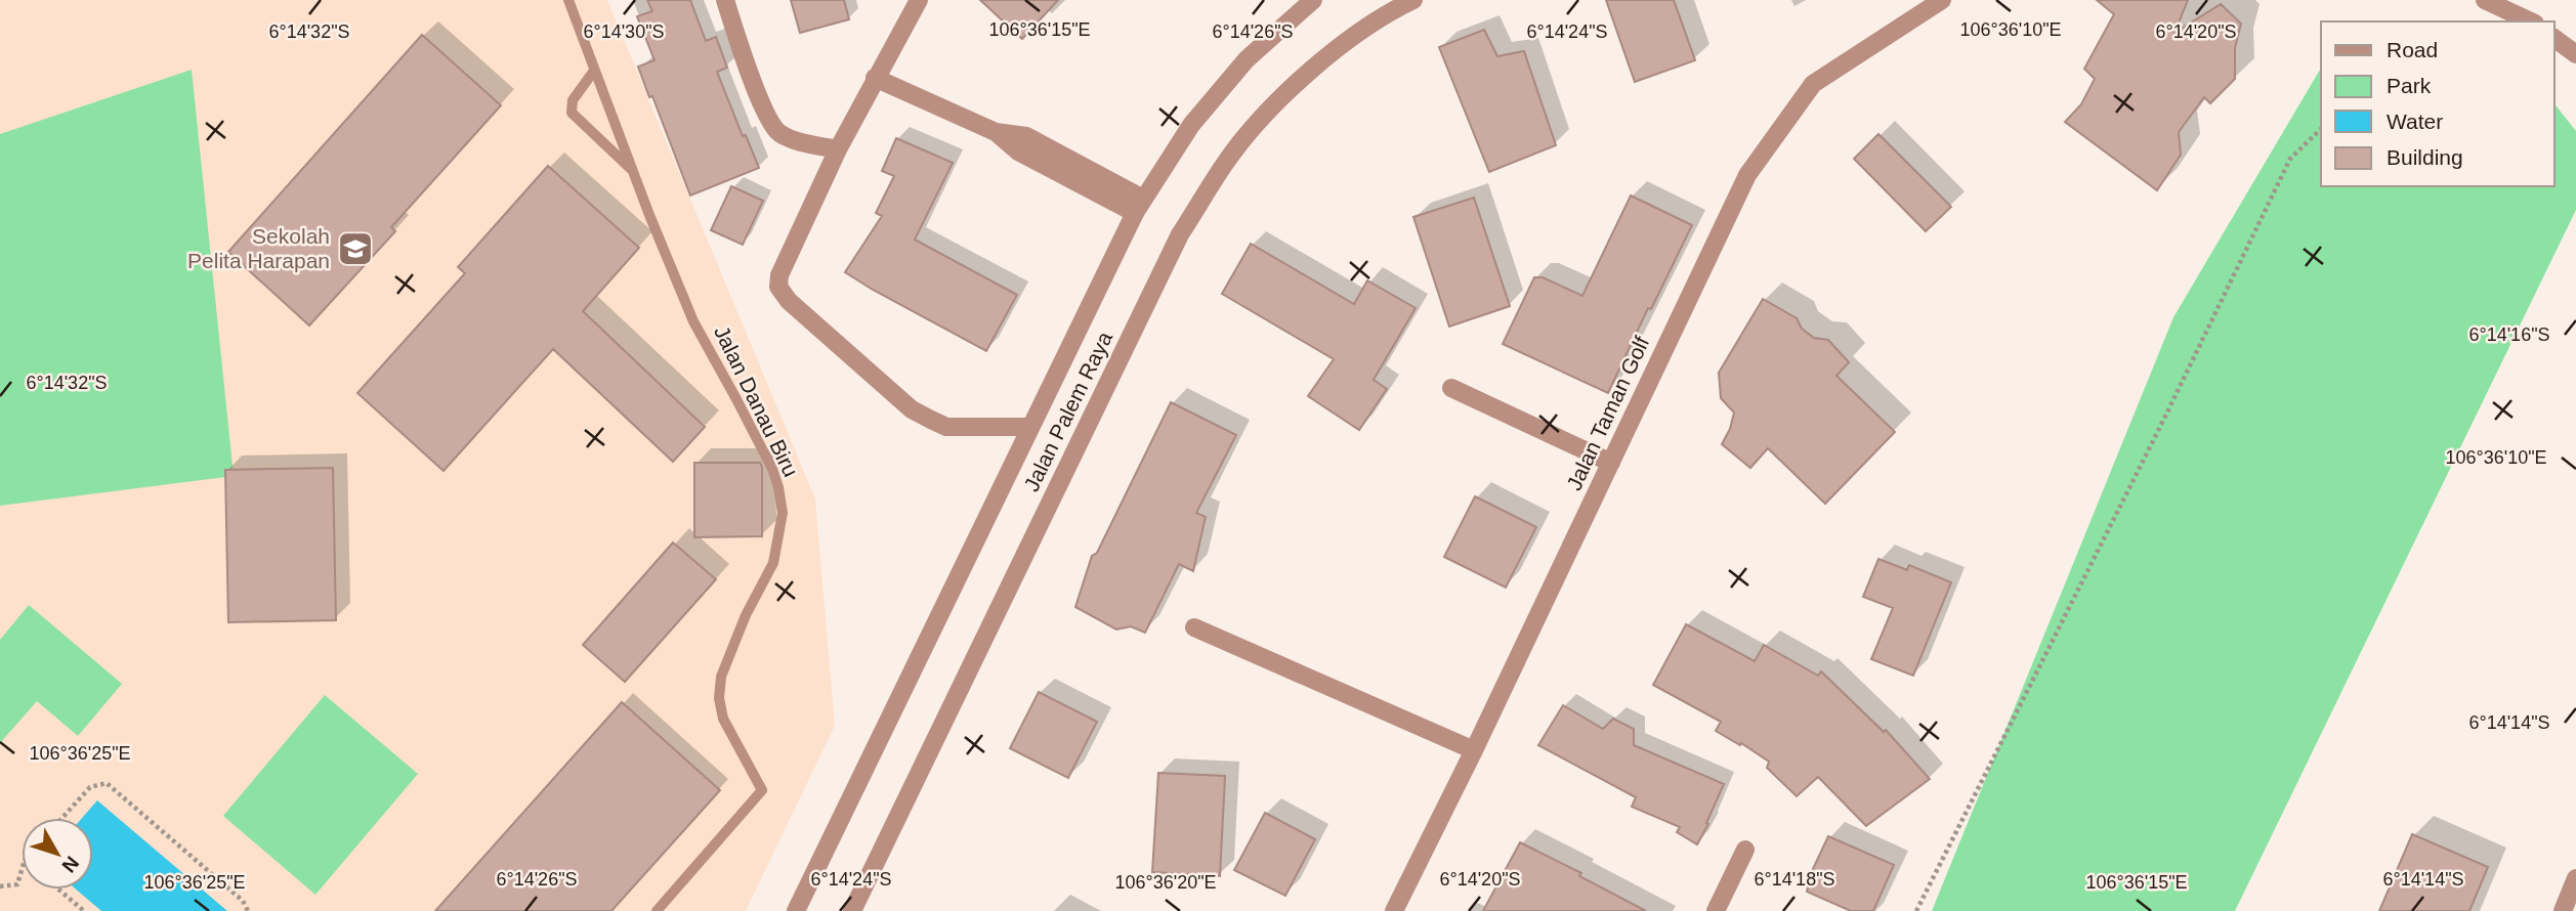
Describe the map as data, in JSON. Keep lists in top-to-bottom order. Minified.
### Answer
{"streets":{"street":["Jalan Palem Raya","Jalan Taman Golf"],"lane":["Jalan Danau Biru"]},"places":{"school or university":["Sekolah Pelita Harapan"]},"legend":["Road","Park","Water","Building"],"north":"bottom right","coordinates":["106°36'10\"E","106°36'15\"E","6°14'32\"S","6°14'30\"S","6°14'26\"S","6°14'24\"S","6°14'20\"S","6°14'16\"S","6°14'14\"S","106°36'25\"E","6°14'18\"S","106°36'20\"E"]}
